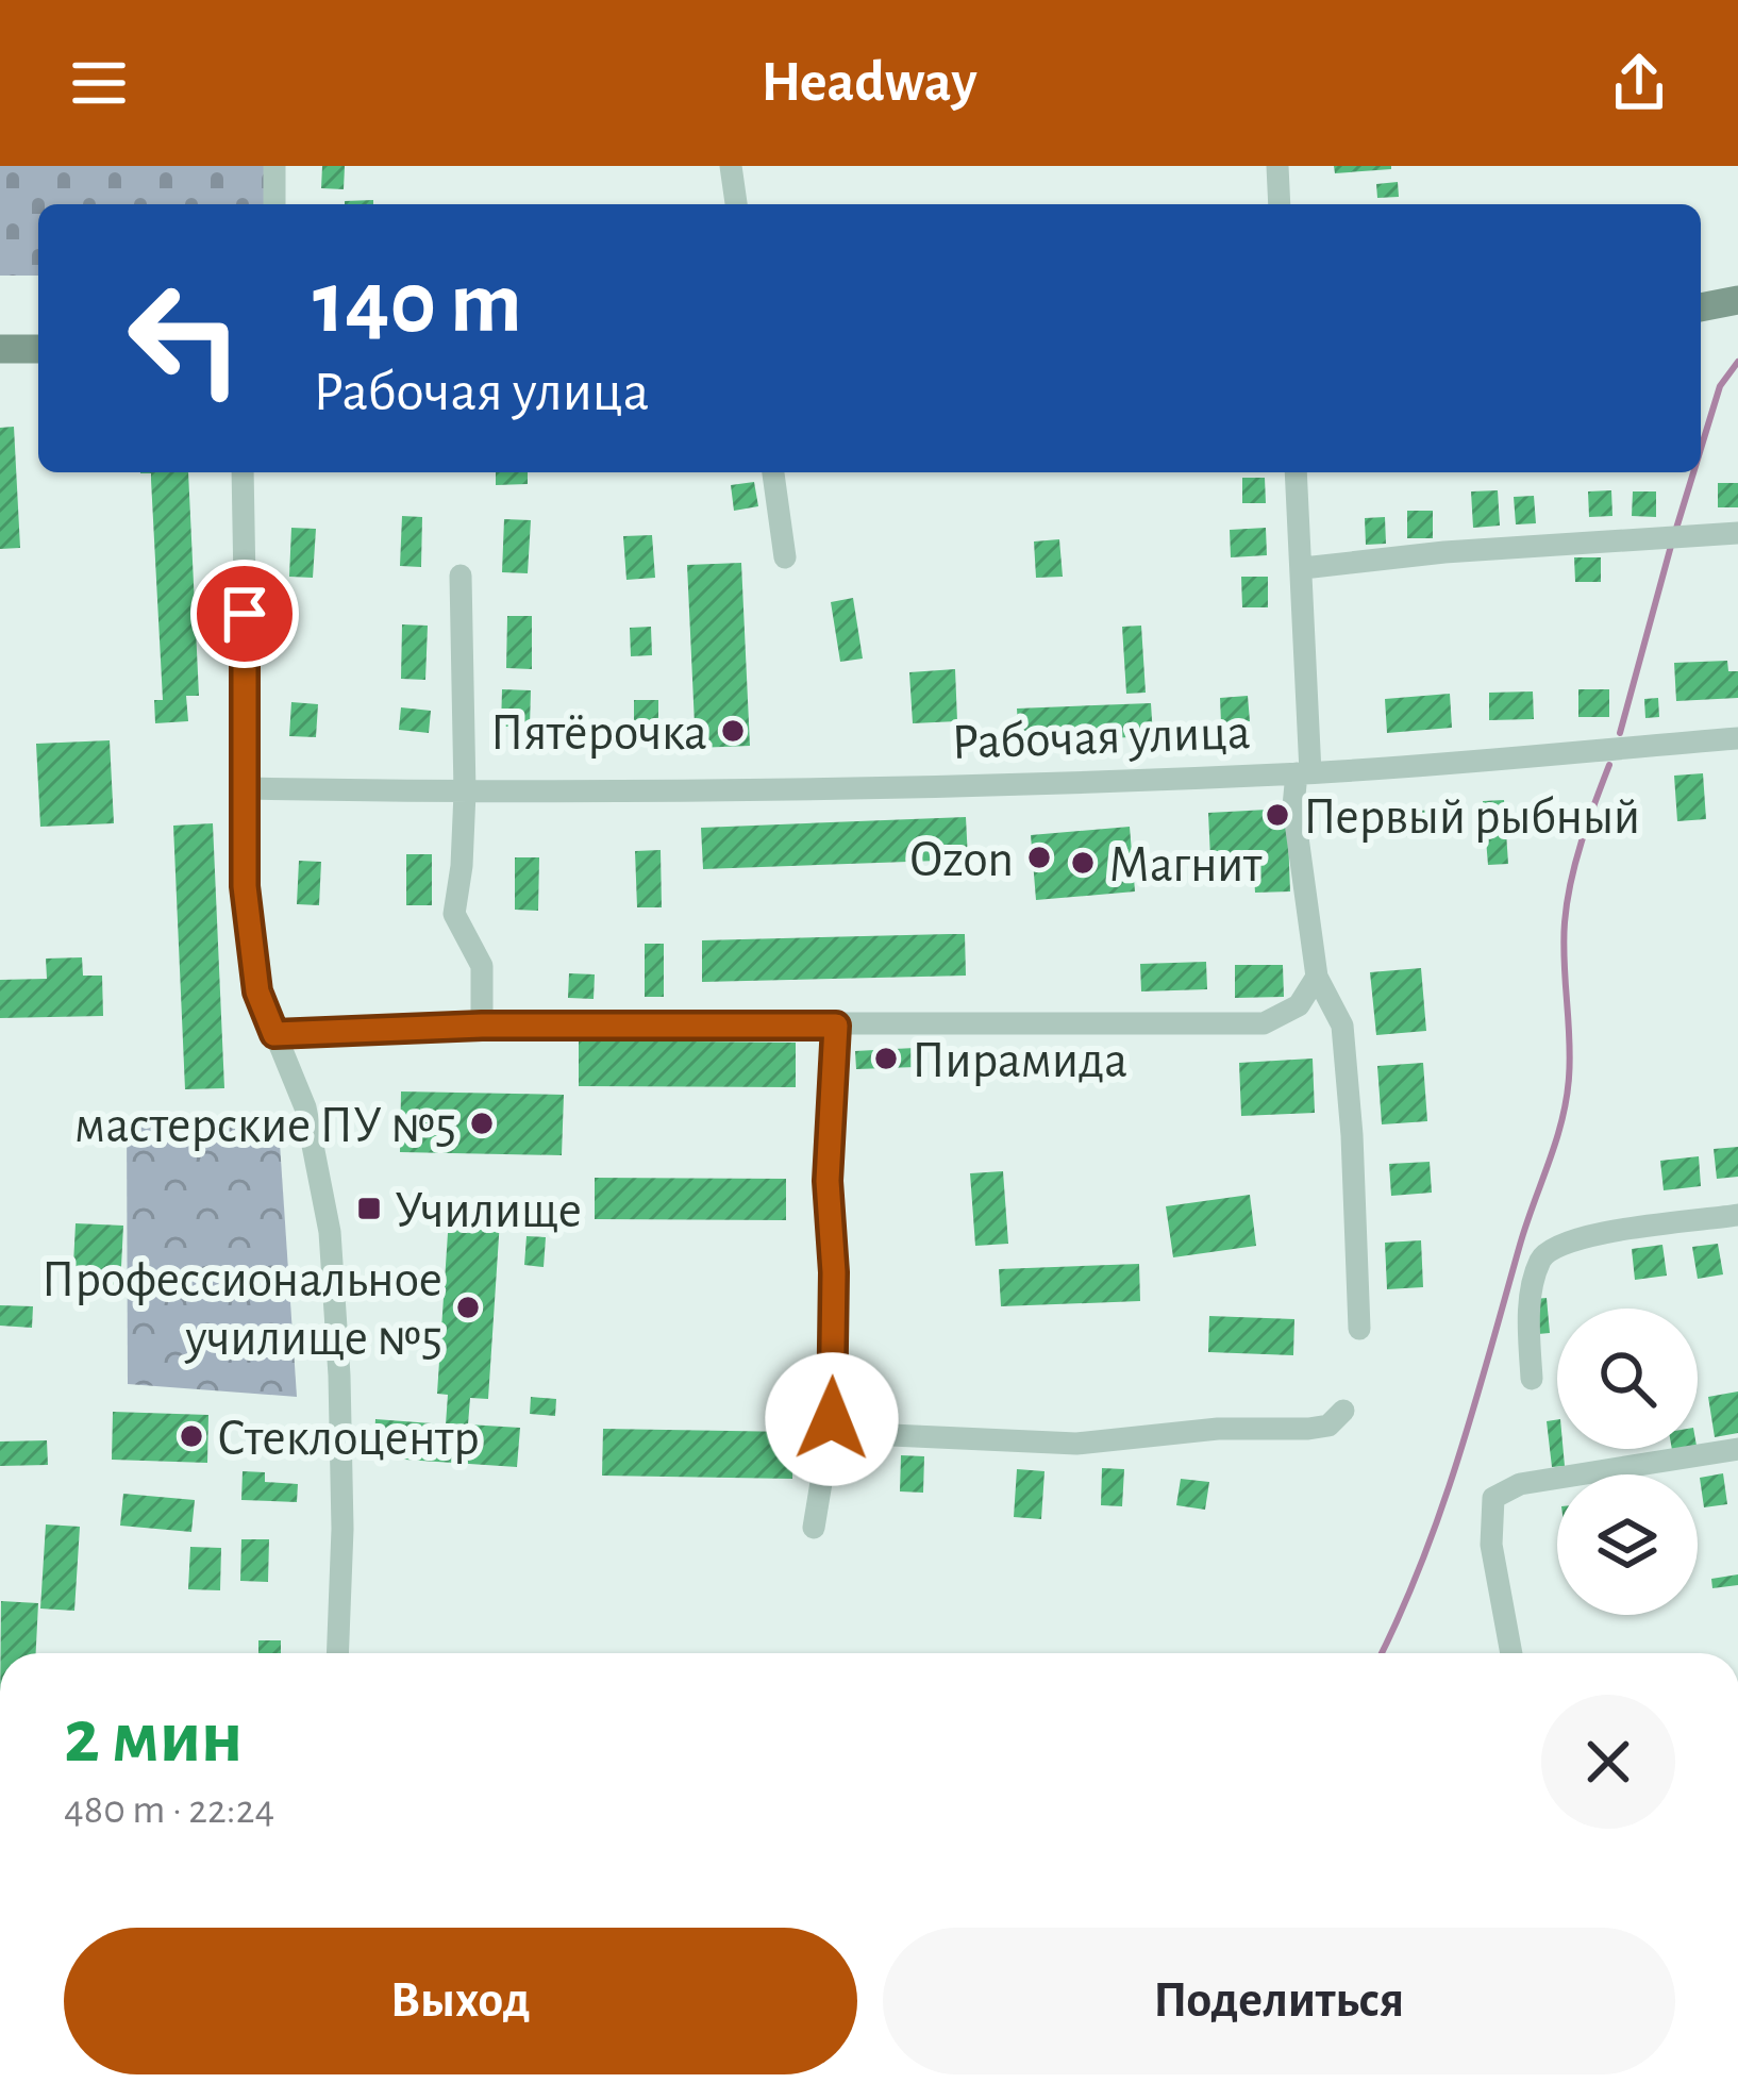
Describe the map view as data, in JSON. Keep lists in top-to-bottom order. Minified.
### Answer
{"streets":{"street":["Рабочая улица"]},"places":{"other":["Пятёрочка","Первый рыбный","Ozon","Магнит","Пирамида","мастерские ПУ №5","Профессиональное училище №5","Стеклоцентр"],"transit":["Училище"]},"page":{"header":"Headway","turn":["140 m","Рабочая улица"],"heading":["2 мин","480 m · 22:24"],"buttons":["Выход","Поделиться"]}}
